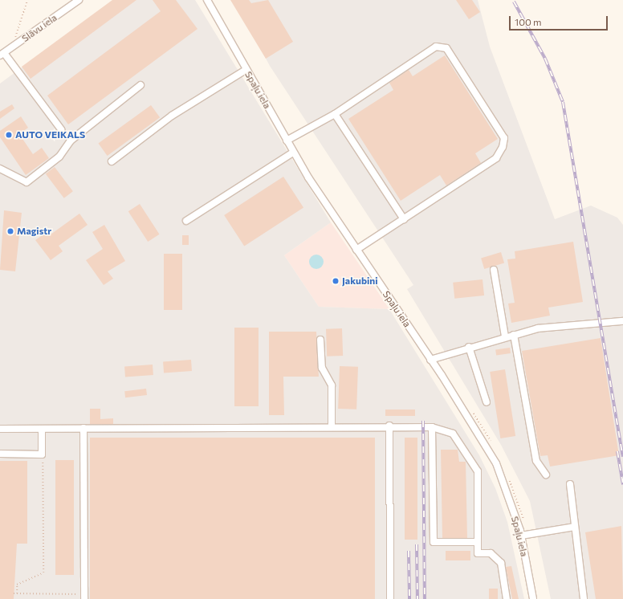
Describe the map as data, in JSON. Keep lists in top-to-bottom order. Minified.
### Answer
{"streets":{"street":["Slāvu iela","Spaļu iela"]},"places":["AUTO VEIKALS","Magistr","Jakubini"],"scale_bar":"100 m"}
